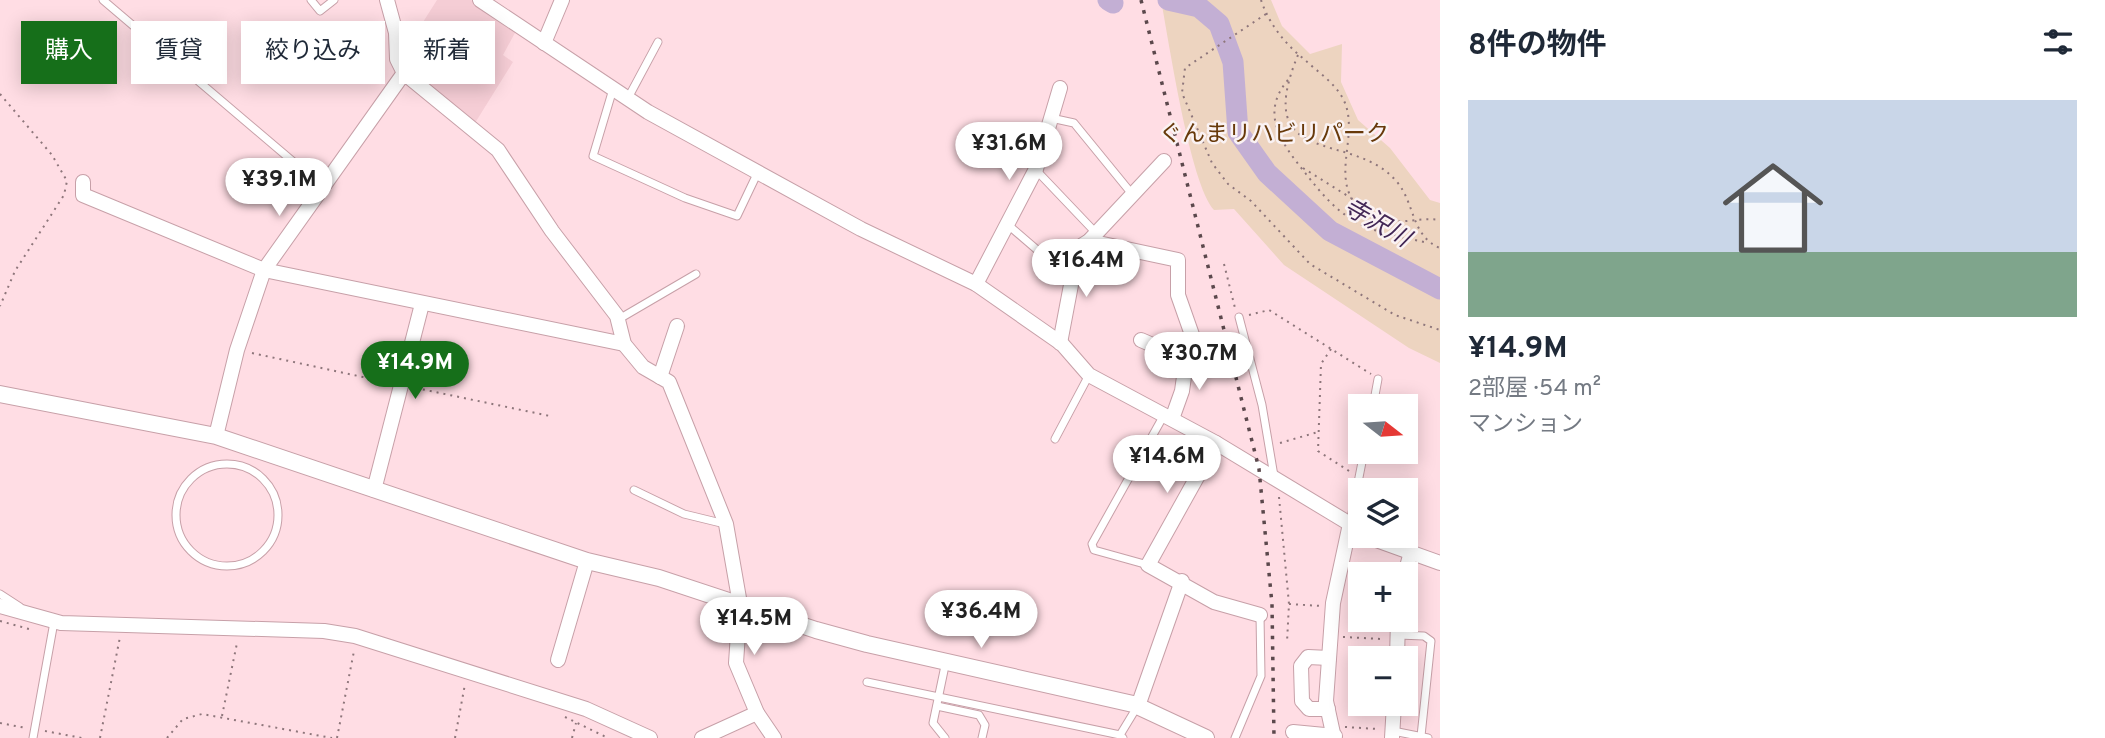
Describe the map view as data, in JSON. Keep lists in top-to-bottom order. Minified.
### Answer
{"water":["寺沢川"],"parks":["ぐんまリハビリパーク"],"north":"right","page":{"heading":"8件の物件","chip":["購入","賃貸","絞り込み","新着"],"list":[{"name":"¥14.9M","note":"2部屋 · 54 m² · マンション"}],"price":["¥31.6M","¥39.1M","¥16.4M","¥30.7M","¥14.9M","¥14.6M","¥36.4M","¥14.5M"],"map_buttons":["+","−"]}}
